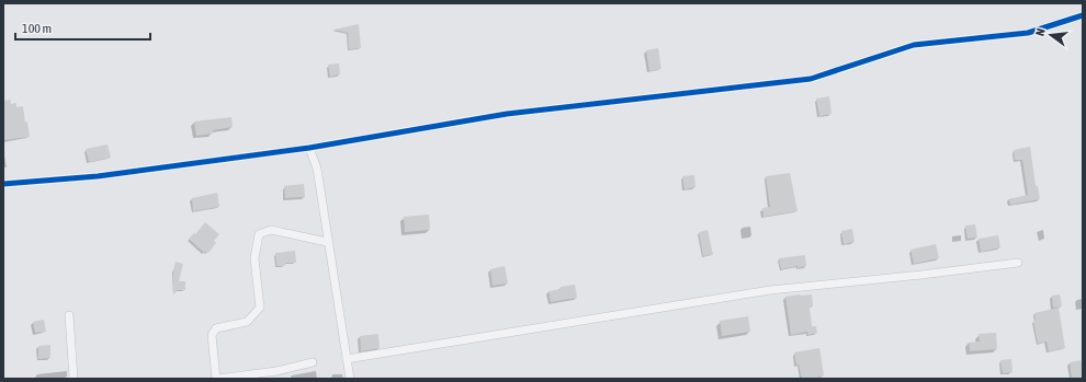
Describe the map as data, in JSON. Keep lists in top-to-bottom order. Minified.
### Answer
{"scale_bar":"100 m","north":"left"}
